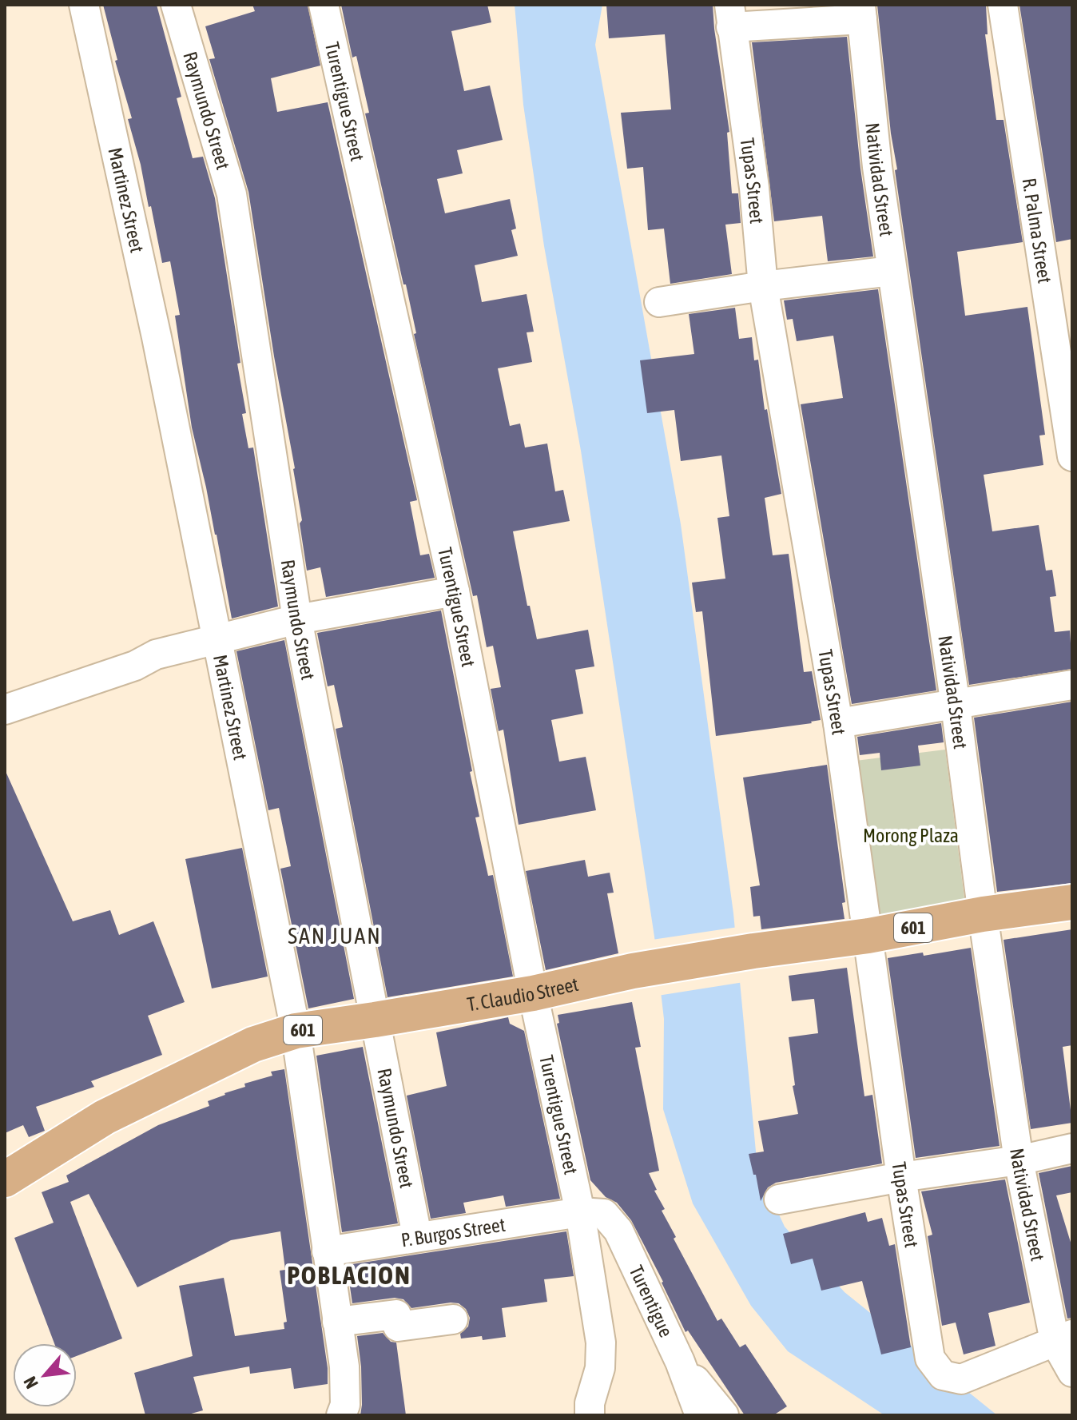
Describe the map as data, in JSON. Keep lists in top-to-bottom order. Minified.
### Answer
{"streets":{"main road":["601","T. Claudio Street"],"street":["Turentigue Street","Raymundo Street","Natividad Street","Tupas Street","Martinez Street","R. Palma Street","P. Burgos Street","Turentigue"]},"crossings":[["Turentigue Street","T. Claudio Street"],["Turentigue Street","P. Burgos Street"],["Turentigue Street","Turentigue"],["Raymundo Street","T. Claudio Street"],["Raymundo Street","P. Burgos Street"],["Natividad Street","Tupas Street"],["Natividad Street","T. Claudio Street"],["Tupas Street","T. Claudio Street"],["Martinez Street","T. Claudio Street"],["Martinez Street","P. Burgos Street"],["P. Burgos Street","Turentigue"]],"districts":["SAN JUAN","POBLACION"],"parks":["Morong Plaza"],"north":"bottom left"}
